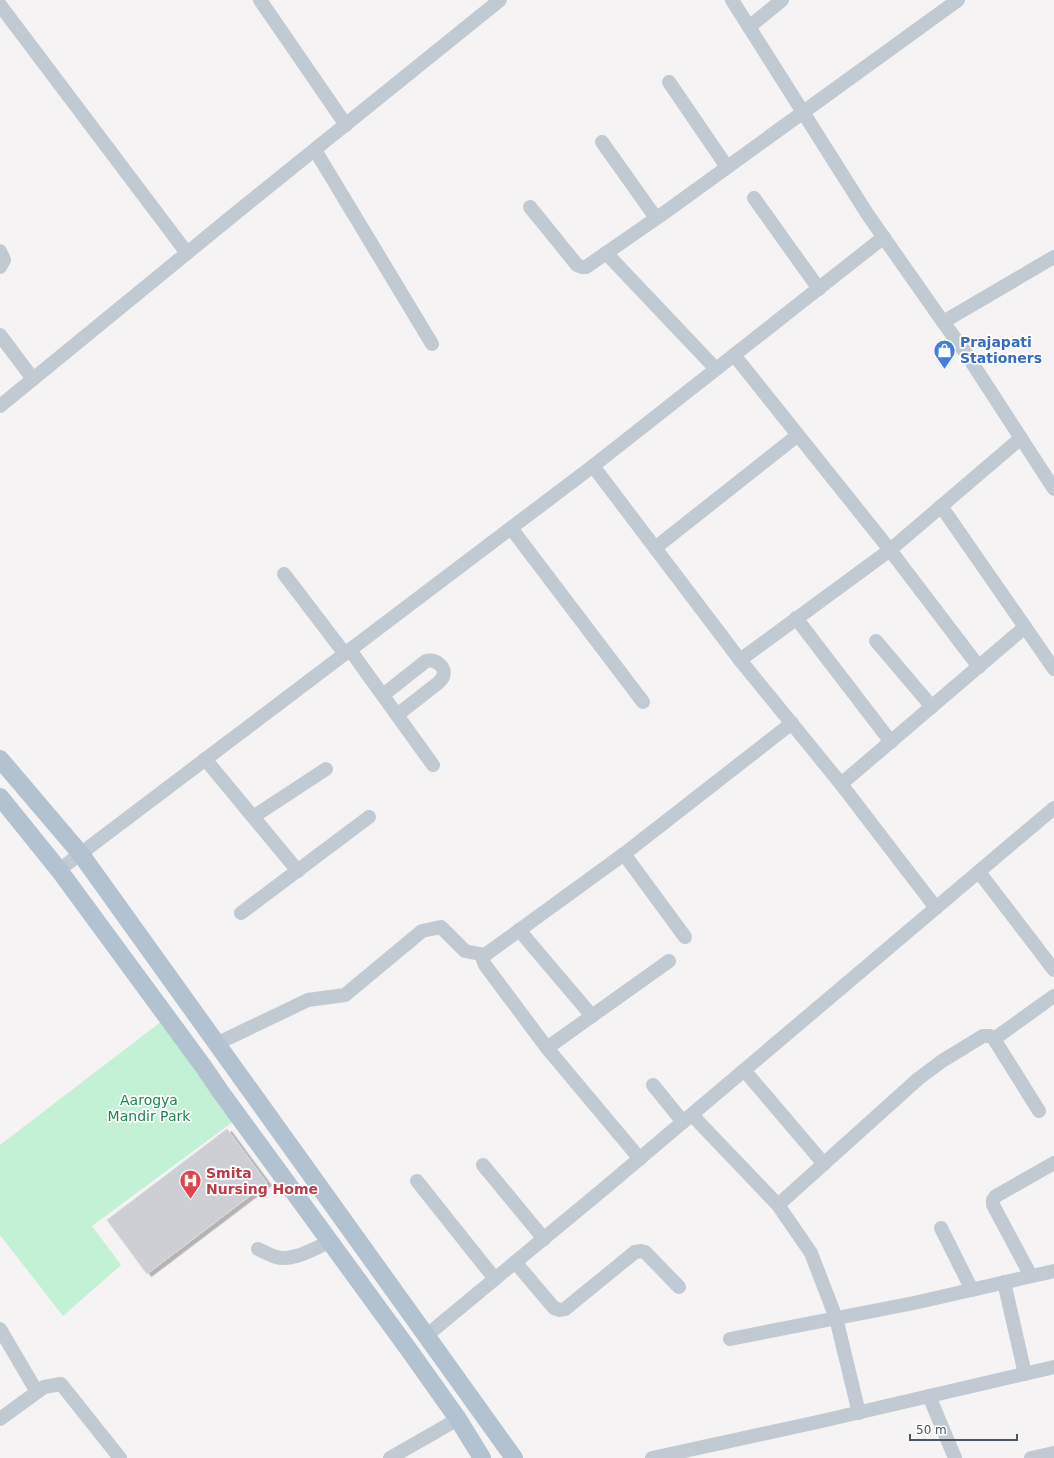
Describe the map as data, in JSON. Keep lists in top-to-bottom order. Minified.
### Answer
{"parks":["Aarogya Mandir Park"],"places":{"shop":["Prajapati Stationers"],"hospital":["Smita Nursing Home"]},"scale_bar":"50 m"}
